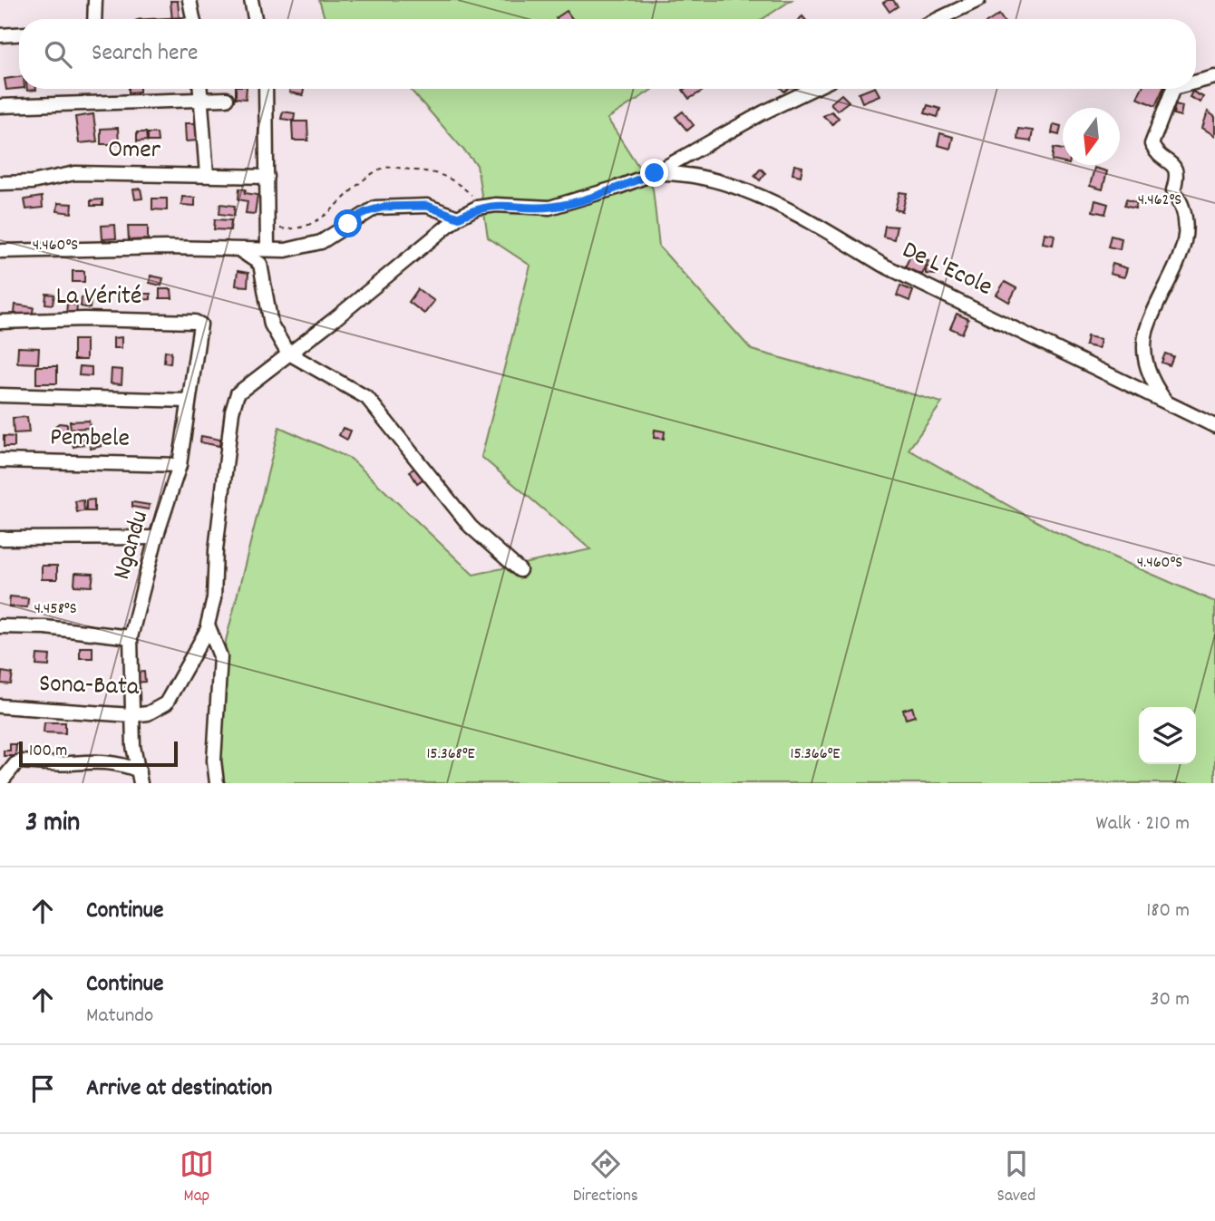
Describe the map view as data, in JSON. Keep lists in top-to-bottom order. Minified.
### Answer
{"streets":{"street":["Omer","De L'Ecole","La Vérité","Pembele","Ngandu","Sona-Bata"]},"crossings":[["La Vérité","Ngandu"],["Pembele","Ngandu"],["Ngandu","Sona-Bata"]],"scale_bar":"100 m","north":"bottom","page":{"search":"Search here","scale":"100 m","heading":["3 min","Walk · 210 m"],"list":[["Continue","180 m"],["Continue","Matundo","30 m"],"Arrive at destination"],"nav":["Map","Directions","Saved"]},"coordinates":["4.462°S","4.460°S","4.458°S","15.368°E","15.366°E"]}
